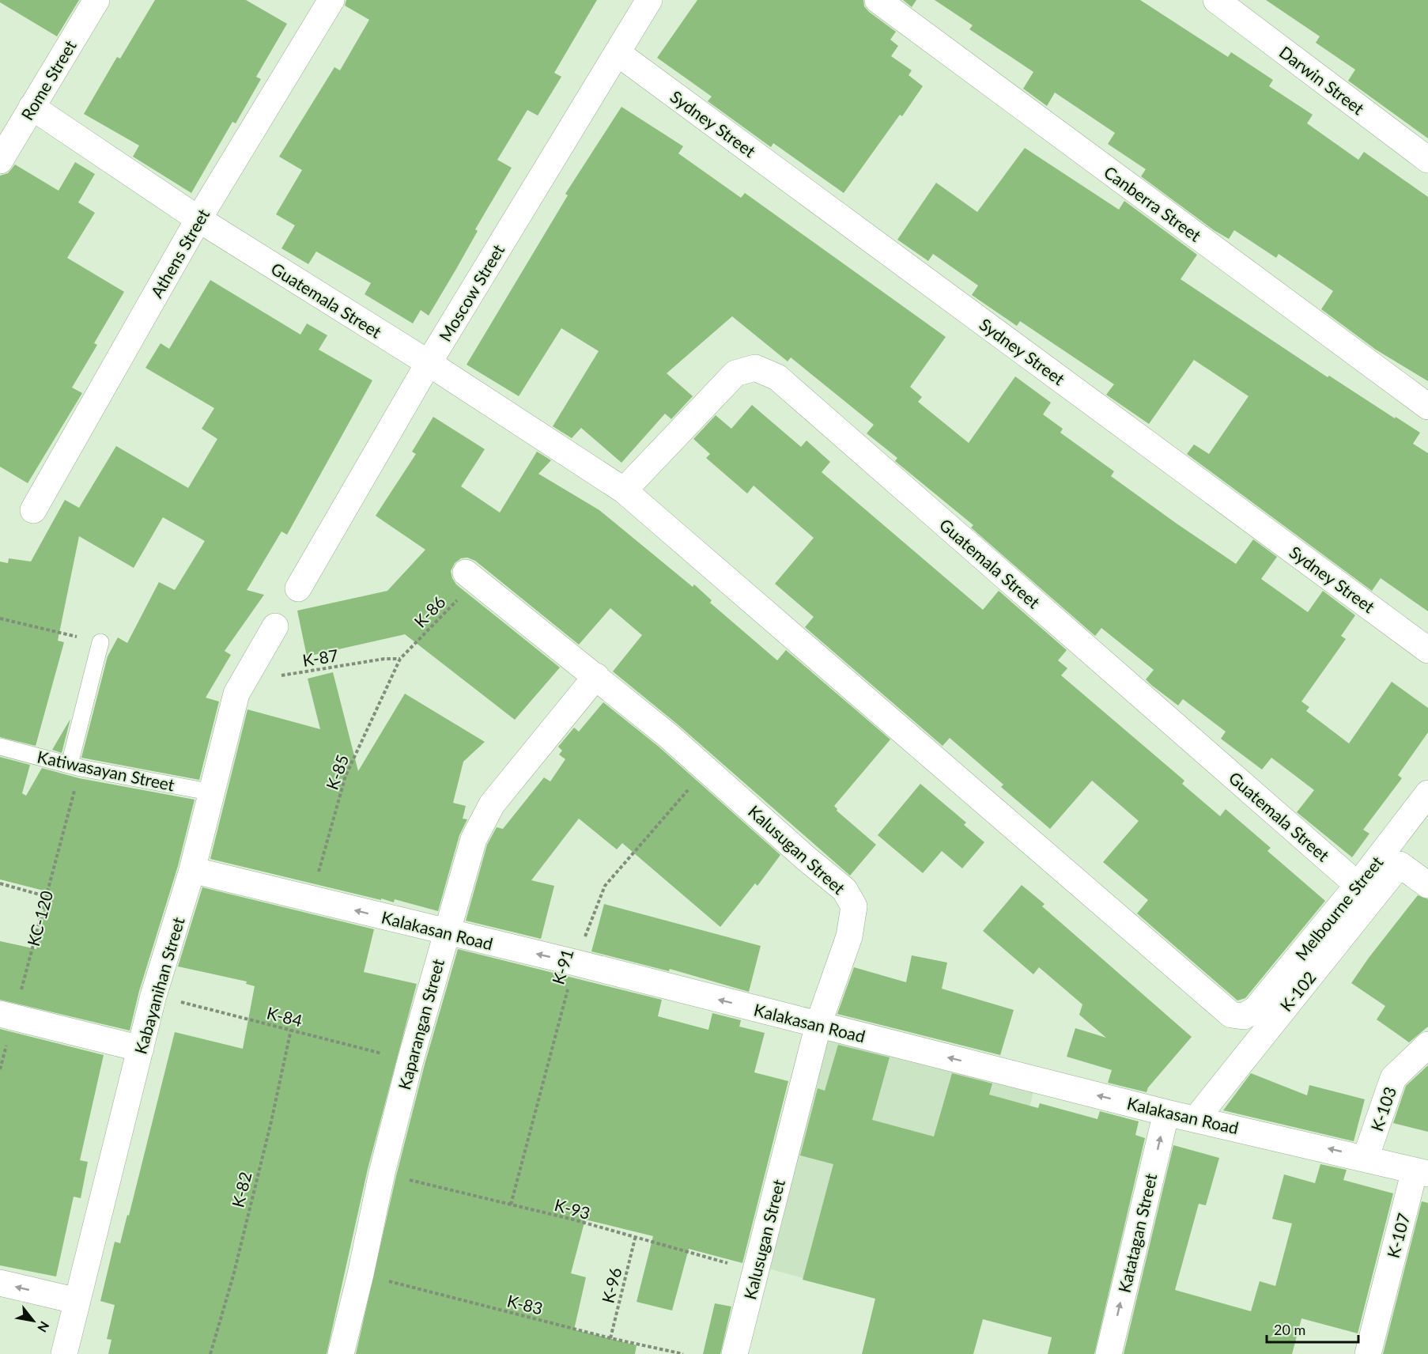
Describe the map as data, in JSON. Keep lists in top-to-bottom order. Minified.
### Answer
{"streets":{"street":["Rome Street","Darwin Street","Sydney Street","Canberra Street","Athens Street","Moscow Street","Guatemala Street","Kalusugan Street","Melbourne Street","Kalakasan Road","Kabayanihan Street","K-102","Kaparangan Street","K-103","Katatagan Street","K-107"],"lane":["Katiwasayan Street"],"path":["K-86","K-87","K-85","KC-120","K-91","K-84","K-82","K-93","K-96","K-83"]},"crossings":[["Rome Street","Guatemala Street"],["Sydney Street","Moscow Street"],["Athens Street","Guatemala Street"],["Moscow Street","Guatemala Street"],["Guatemala Street","Melbourne Street"],["K-86","K-87"],["K-86","K-85"],["K-86","Kalusugan Street"],["K-87","K-85"],["K-87","Kabayanihan Street"],["Katiwasayan Street","KC-120"],["Katiwasayan Street","Kabayanihan Street"],["K-85","Kalakasan Road"],["Kalusugan Street","Kalakasan Road"],["Kalusugan Street","K-91"],["Kalusugan Street","Kaparangan Street"],["Kalusugan Street","K-93"],["Kalakasan Road","K-91"],["Kalakasan Road","Kabayanihan Street"],["Kalakasan Road","K-102"],["Kalakasan Road","Kaparangan Street"],["Kalakasan Road","K-103"],["Kalakasan Road","Katatagan Street"],["Kalakasan Road","K-107"],["K-91","K-93"],["Kabayanihan Street","K-84"],["K-84","Kaparangan Street"],["K-84","K-82"],["Kaparangan Street","K-93"],["Kaparangan Street","K-83"],["K-93","K-96"],["K-96","K-83"]],"one_way":["Kalakasan Road","Katatagan Street"],"scale_bar":"20 m","north":"bottom right"}
